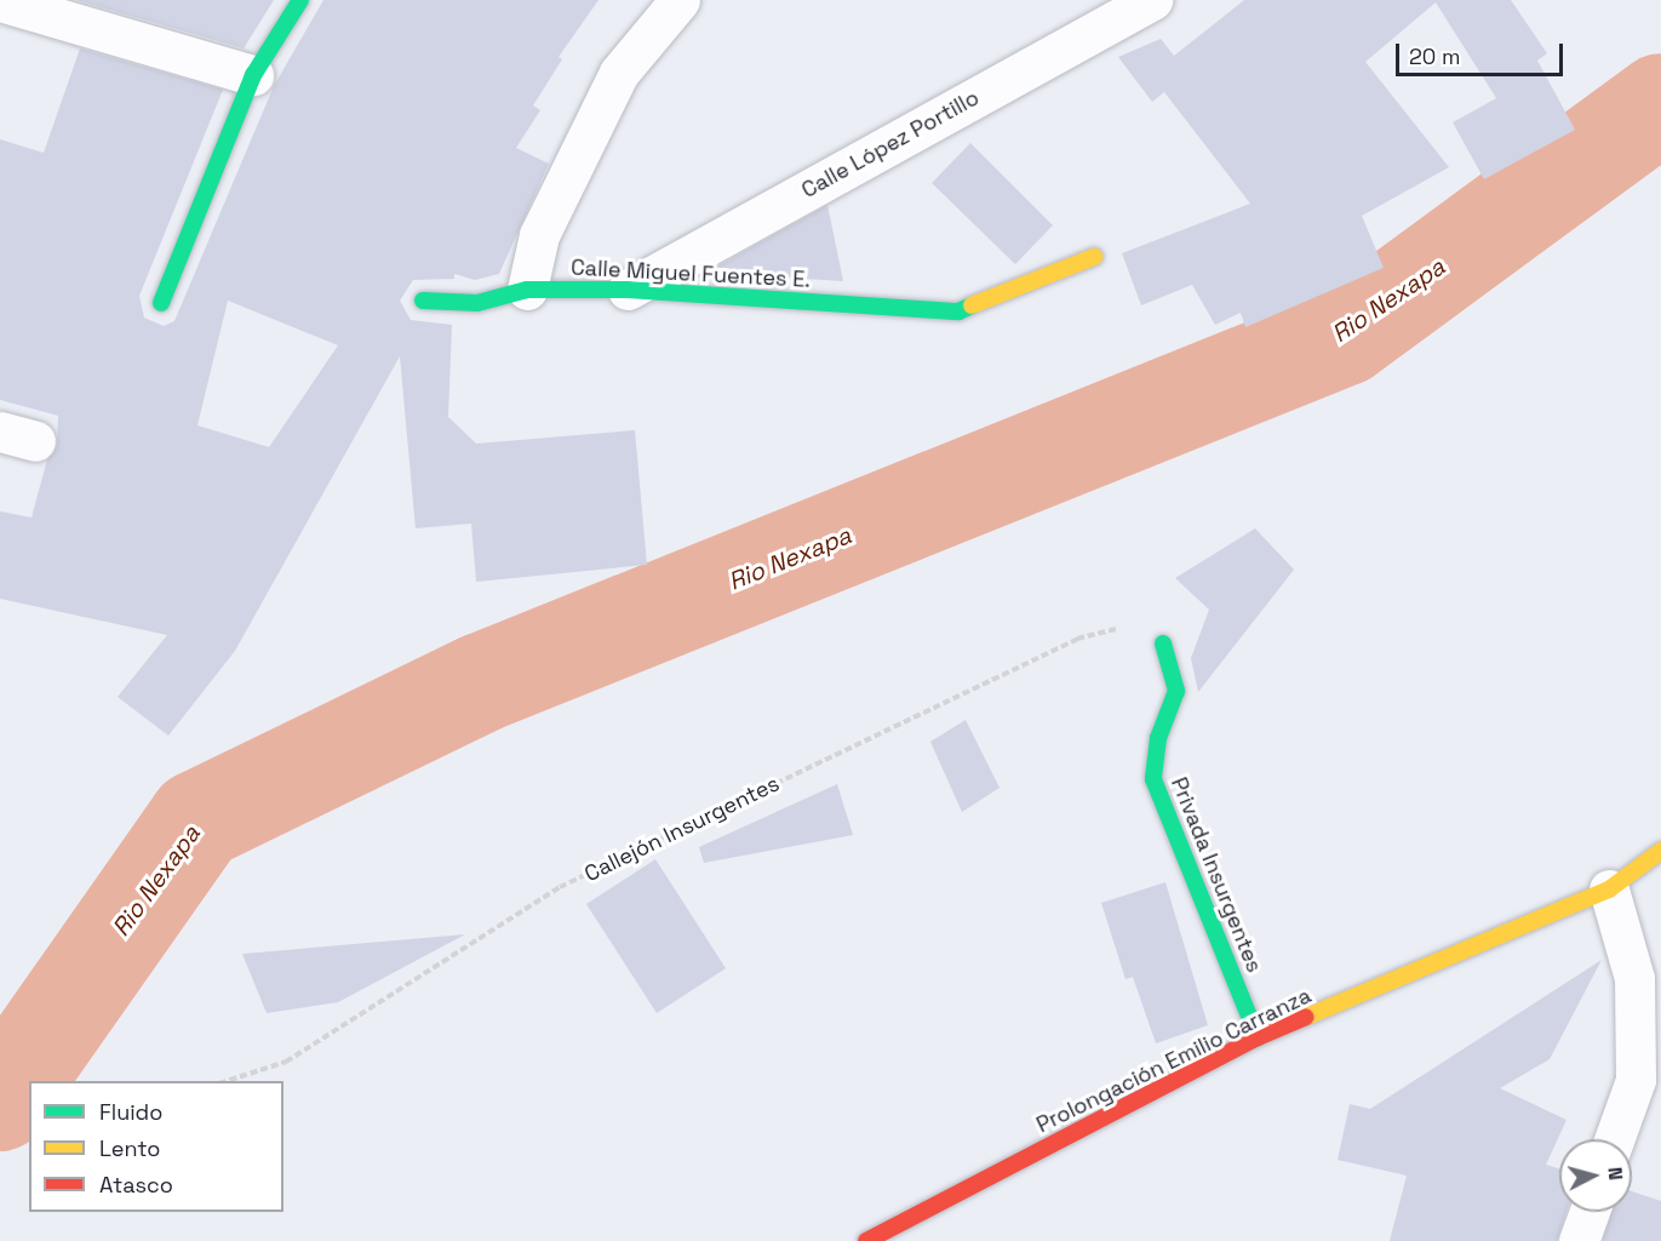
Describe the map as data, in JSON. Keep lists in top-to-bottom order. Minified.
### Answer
{"streets":{"street":["Calle López Portillo","Calle Miguel Fuentes E.","Privada Insurgentes","Prolongación Emilio Carranza"],"path":["Callejón Insurgentes"]},"crossings":[["Calle López Portillo","Calle Miguel Fuentes E."],["Callejón Insurgentes","Privada Insurgentes"],["Privada Insurgentes","Prolongación Emilio Carranza"]],"water":["Rio Nexapa"],"legend":["Fluido","Lento","Atasco"],"scale_bar":"20 m","north":"right"}
